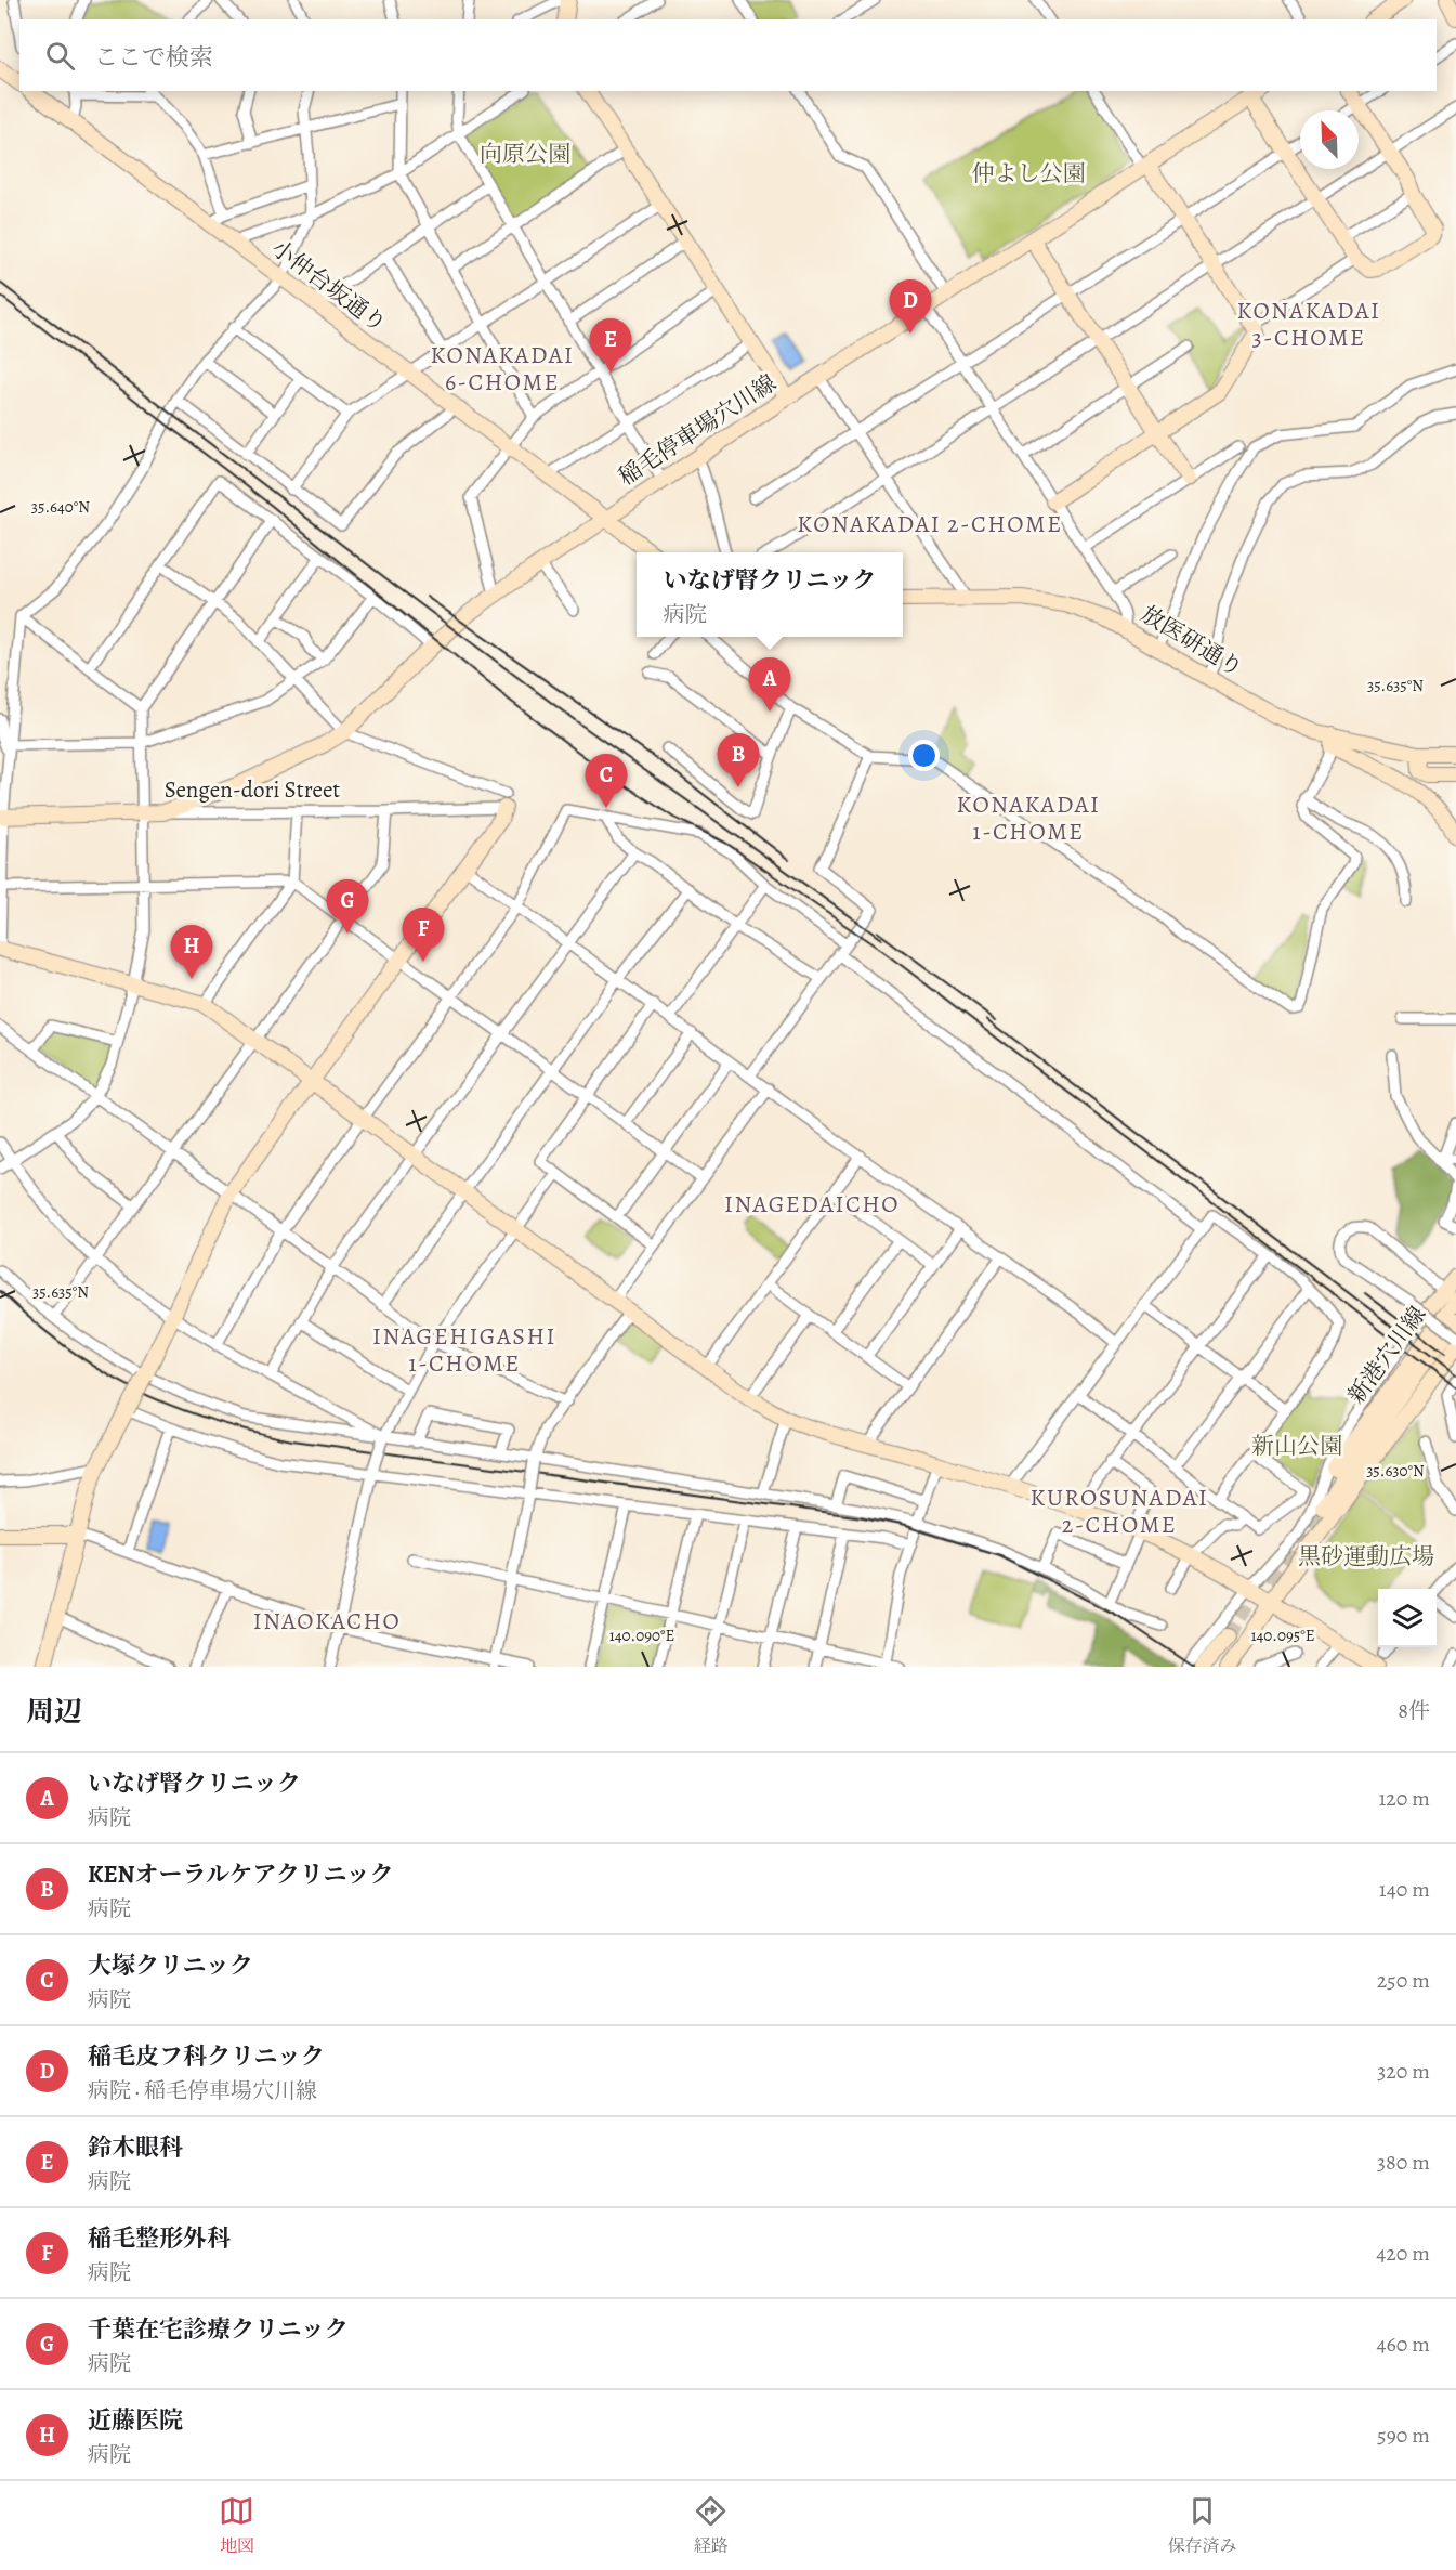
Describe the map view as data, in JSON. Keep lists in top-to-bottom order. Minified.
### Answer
{"streets":{"street":["小仲台坂通り","稲毛停車場穴川線","放医研通り","Sengen-dori Street","新港穴川線"]},"crossings":[["小仲台坂通り","稲毛停車場穴川線"],["稲毛停車場穴川線","Sengen-dori Street"]],"districts":["KONAKADAI 3-CHOME","KONAKADAI 6-CHOME","KONAKADAI 2-CHOME","KONAKADAI 1-CHOME","INAGEDAICHO","INAGEHIGASHI 1-CHOME","KUROSUNADAI 2-CHOME","INAOKACHO"],"parks":["向原公園","仲よし公園","新山公園","黒砂運動広場"],"north":"top left","page":{"search":"ここで検索","pins":["D","E","A","B","C","G","F","H"],"popup":["いなげ腎クリニック","病院"],"heading":["周辺","8件"],"list":[{"mark":"A","name":"いなげ腎クリニック","note":"病院","value":"120 m"},{"mark":"B","name":"KENオーラルケアクリニック","note":"病院","value":"140 m"},{"mark":"C","name":"大塚クリニック","note":"病院","value":"250 m"},{"mark":"D","name":"稲毛皮フ科クリニック","note":"病院 · 稲毛停車場穴川線","value":"320 m"},{"mark":"E","name":"鈴木眼科","note":"病院","value":"380 m"},{"mark":"F","name":"稲毛整形外科","note":"病院","value":"420 m"},{"mark":"G","name":"千葉在宅診療クリニック","note":"病院","value":"460 m"},{"mark":"H","name":"近藤医院","note":"病院","value":"590 m"}],"nav":["地図","経路","保存済み"]},"coordinates":["35.640°N","35.635°N","35.630°N","140.090°E","140.095°E"]}
